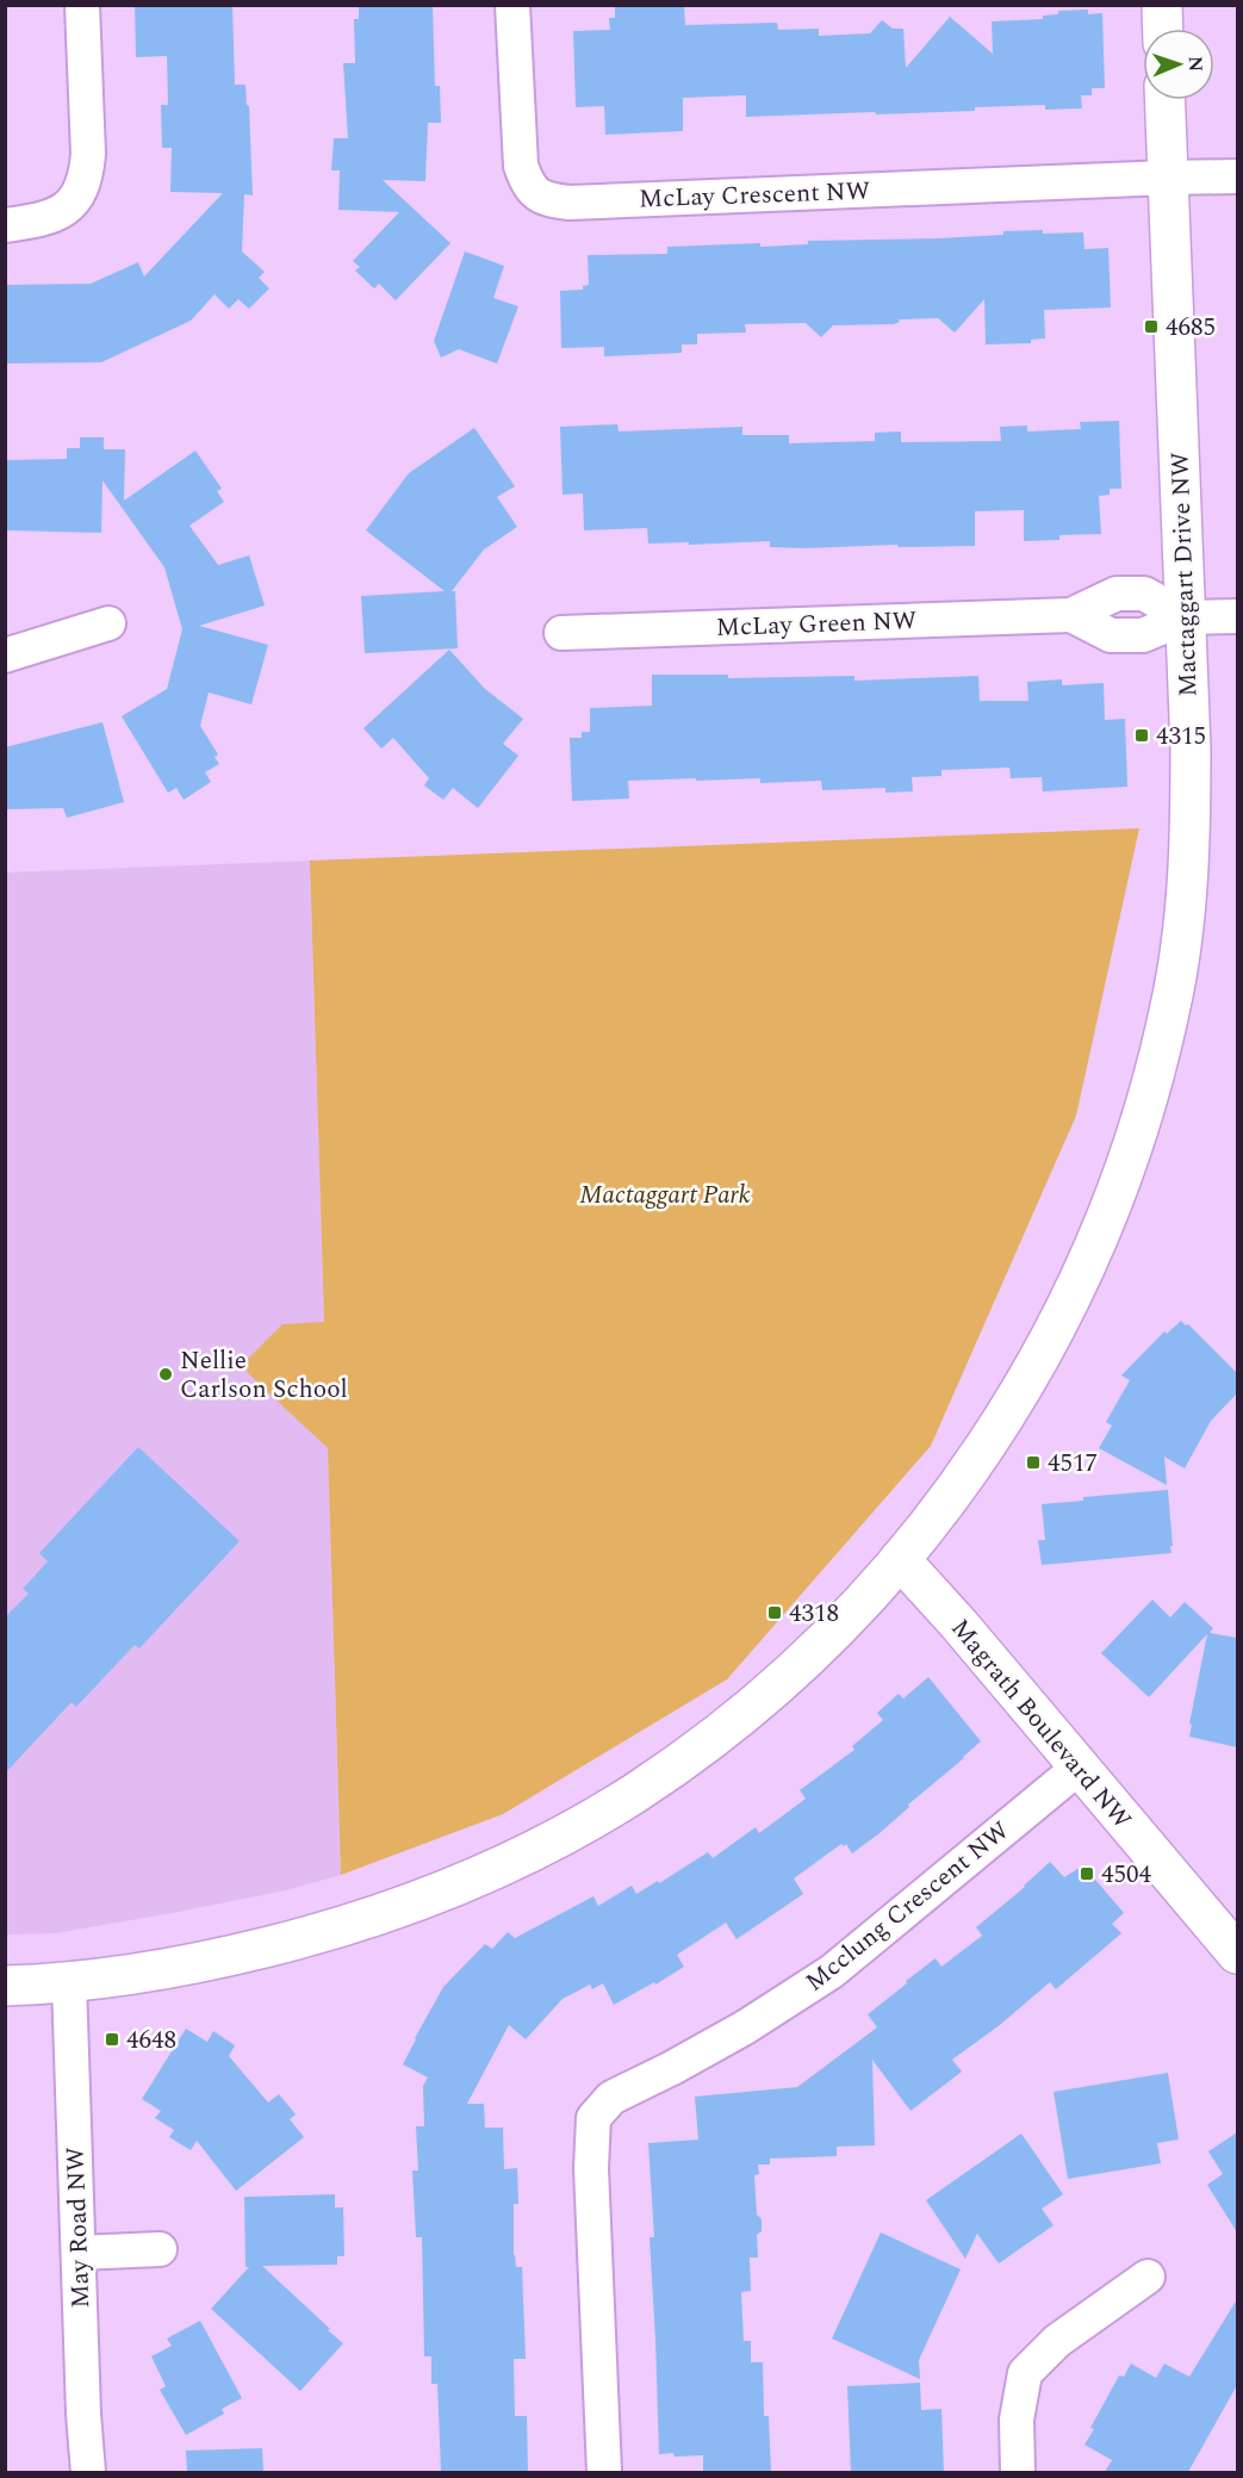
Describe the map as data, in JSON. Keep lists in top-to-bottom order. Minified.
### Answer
{"streets":{"street":["McLay Crescent NW","Mactaggart Drive NW","McLay Green NW","Magrath Boulevard NW","Mcclung Crescent NW","May Road NW"]},"crossings":[["McLay Crescent NW","Mactaggart Drive NW"],["Mactaggart Drive NW","McLay Green NW"],["Mactaggart Drive NW","Magrath Boulevard NW"],["Mactaggart Drive NW","May Road NW"],["Magrath Boulevard NW","Mcclung Crescent NW"]],"parks":["Mactaggart Park"],"places":{"transit":["4685","4315","4517","4318","4504","4648"],"other":["Nellie Carlson School"]},"north":"right"}
